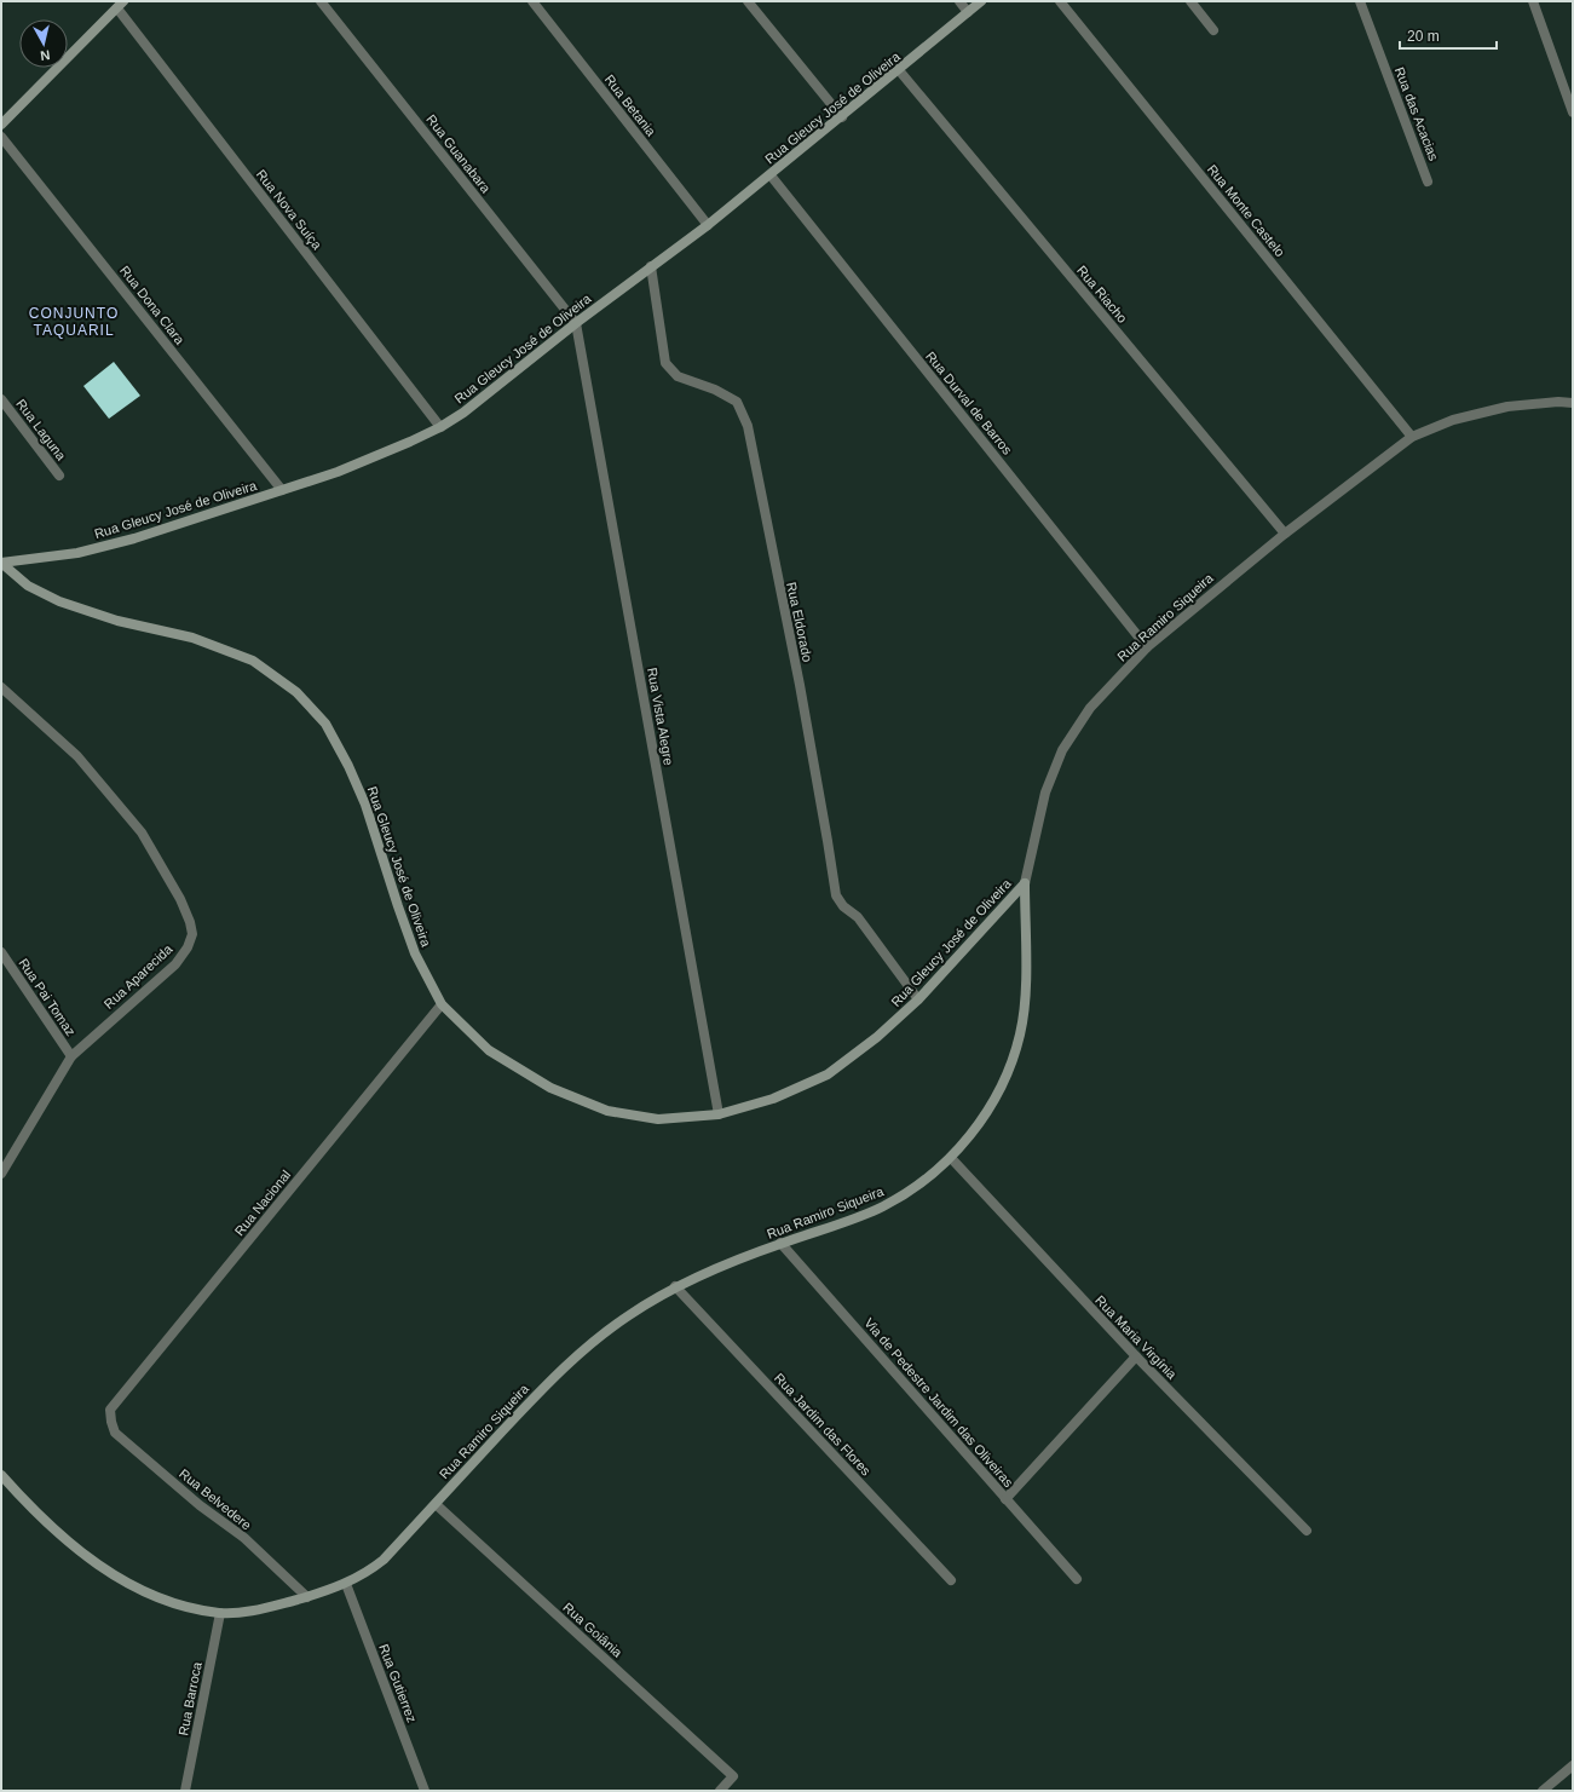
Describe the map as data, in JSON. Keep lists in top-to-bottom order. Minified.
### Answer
{"streets":{"street":["Rua Betania","Rua Gleucy José de Oliveira","Rua das Acacias","Rua Guanabara","Rua Nova Suíça","Rua Monte Castelo","Rua Riacho","Rua Dona Clara","Rua Durval de Barros","Rua Laguna","Rua Ramiro Siqueira","Rua Eldorado","Rua Vista Alegre","Rua Aparecida","Rua Pai Tomaz","Rua Nacional","Rua Maria Virgínia","Via de Pedestre Jardim das Oliveiras","Rua Jardim das Flores","Rua Belvedere","Rua Goiânia","Rua Gutierrez","Rua Barroca"]},"crossings":[["Rua Betania","Rua Gleucy José de Oliveira"],["Rua Gleucy José de Oliveira","Rua Guanabara"],["Rua Gleucy José de Oliveira","Rua Nova Suíça"],["Rua Gleucy José de Oliveira","Rua Riacho"],["Rua Gleucy José de Oliveira","Rua Dona Clara"],["Rua Gleucy José de Oliveira","Rua Durval de Barros"],["Rua Gleucy José de Oliveira","Rua Ramiro Siqueira"],["Rua Gleucy José de Oliveira","Rua Eldorado"],["Rua Gleucy José de Oliveira","Rua Vista Alegre"],["Rua Gleucy José de Oliveira","Rua Nacional"],["Rua Guanabara","Rua Vista Alegre"],["Rua Monte Castelo","Rua Ramiro Siqueira"],["Rua Riacho","Rua Ramiro Siqueira"],["Rua Durval de Barros","Rua Ramiro Siqueira"],["Rua Ramiro Siqueira","Rua Maria Virgínia"],["Rua Ramiro Siqueira","Via de Pedestre Jardim das Oliveiras"],["Rua Ramiro Siqueira","Rua Jardim das Flores"],["Rua Ramiro Siqueira","Rua Belvedere"],["Rua Ramiro Siqueira","Rua Goiânia"],["Rua Ramiro Siqueira","Rua Gutierrez"],["Rua Ramiro Siqueira","Rua Barroca"],["Rua Aparecida","Rua Pai Tomaz"],["Rua Nacional","Rua Belvedere"]],"districts":["CONJUNTO TAQUARIL"],"scale_bar":"20 m","north":"bottom"}
